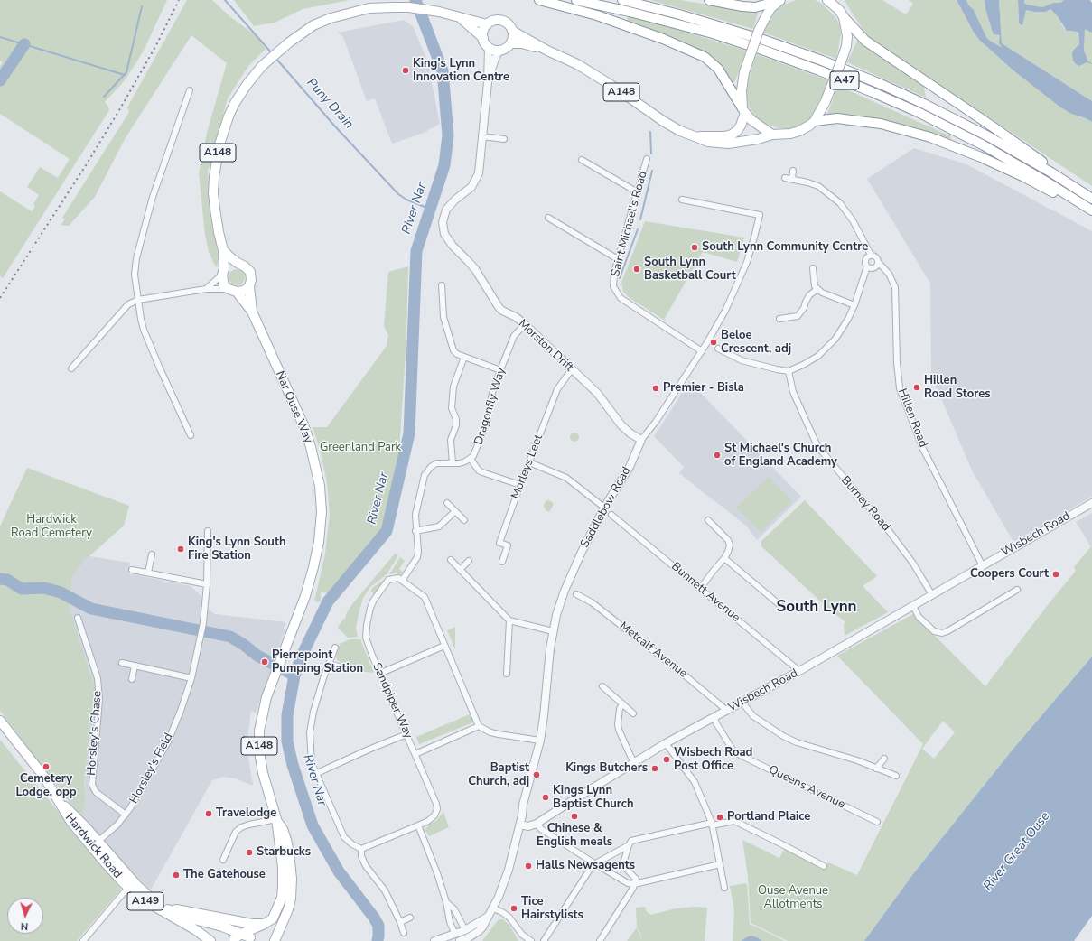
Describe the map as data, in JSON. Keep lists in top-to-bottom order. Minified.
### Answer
{"streets":{"main road":["A47","A148","Nar Ouse Way","Hardwick Road","A149"],"street":["Saint Michael's Road","Morston Drift","Dragonfly Way","Hillen Road","Morleys Leet","Burney Road","Saddlebow Road","Wisbech Road","Bunnett Avenue","Metcalf Avenue","Sandpiper Way","Horsley's Chase","Horsley's Field","Queens Avenue"]},"crossings":[["A47","A148"],["A148","Morston Drift"],["A148","Nar Ouse Way"],["Saint Michael's Road","Saddlebow Road"],["Morston Drift","Dragonfly Way"],["Morston Drift","Nar Ouse Way"],["Morston Drift","Morleys Leet"],["Morston Drift","Saddlebow Road"],["Dragonfly Way","Sandpiper Way"],["Nar Ouse Way","Hardwick Road"],["Hillen Road","Wisbech Road"],["Burney Road","Wisbech Road"],["Saddlebow Road","Wisbech Road"],["Wisbech Road","Bunnett Avenue"],["Wisbech Road","Metcalf Avenue"],["Wisbech Road","Queens Avenue"],["Horsley's Chase","Horsley's Field"],["Horsley's Field","Hardwick Road"]],"districts":["South Lynn"],"water":["Puny Drain","River Nar","River Great Ouse"],"parks":["Greenland Park","Hardwick Road Cemetery","Ouse Avenue Allotments"],"places":["King's Lynn Innovation Centre","South Lynn Community Centre","South Lynn Basketball Court","Beloe Crescent, adj","Hillen Road Stores","Premier - Bisla","St Michael's Church of England Academy","King's Lynn South Fire Station","Coopers Court","Pierrepoint Pumping Station","Wisbech Road Post Office","Cemetery Lodge, opp","Kings Butchers","Baptist Church, adj","Kings Lynn Baptist Church","Travelodge","Chinese & English meals","Portland Plaice","Starbucks","Halls Newsagents","The Gatehouse","Tice Hairstylists"],"north":"bottom"}
